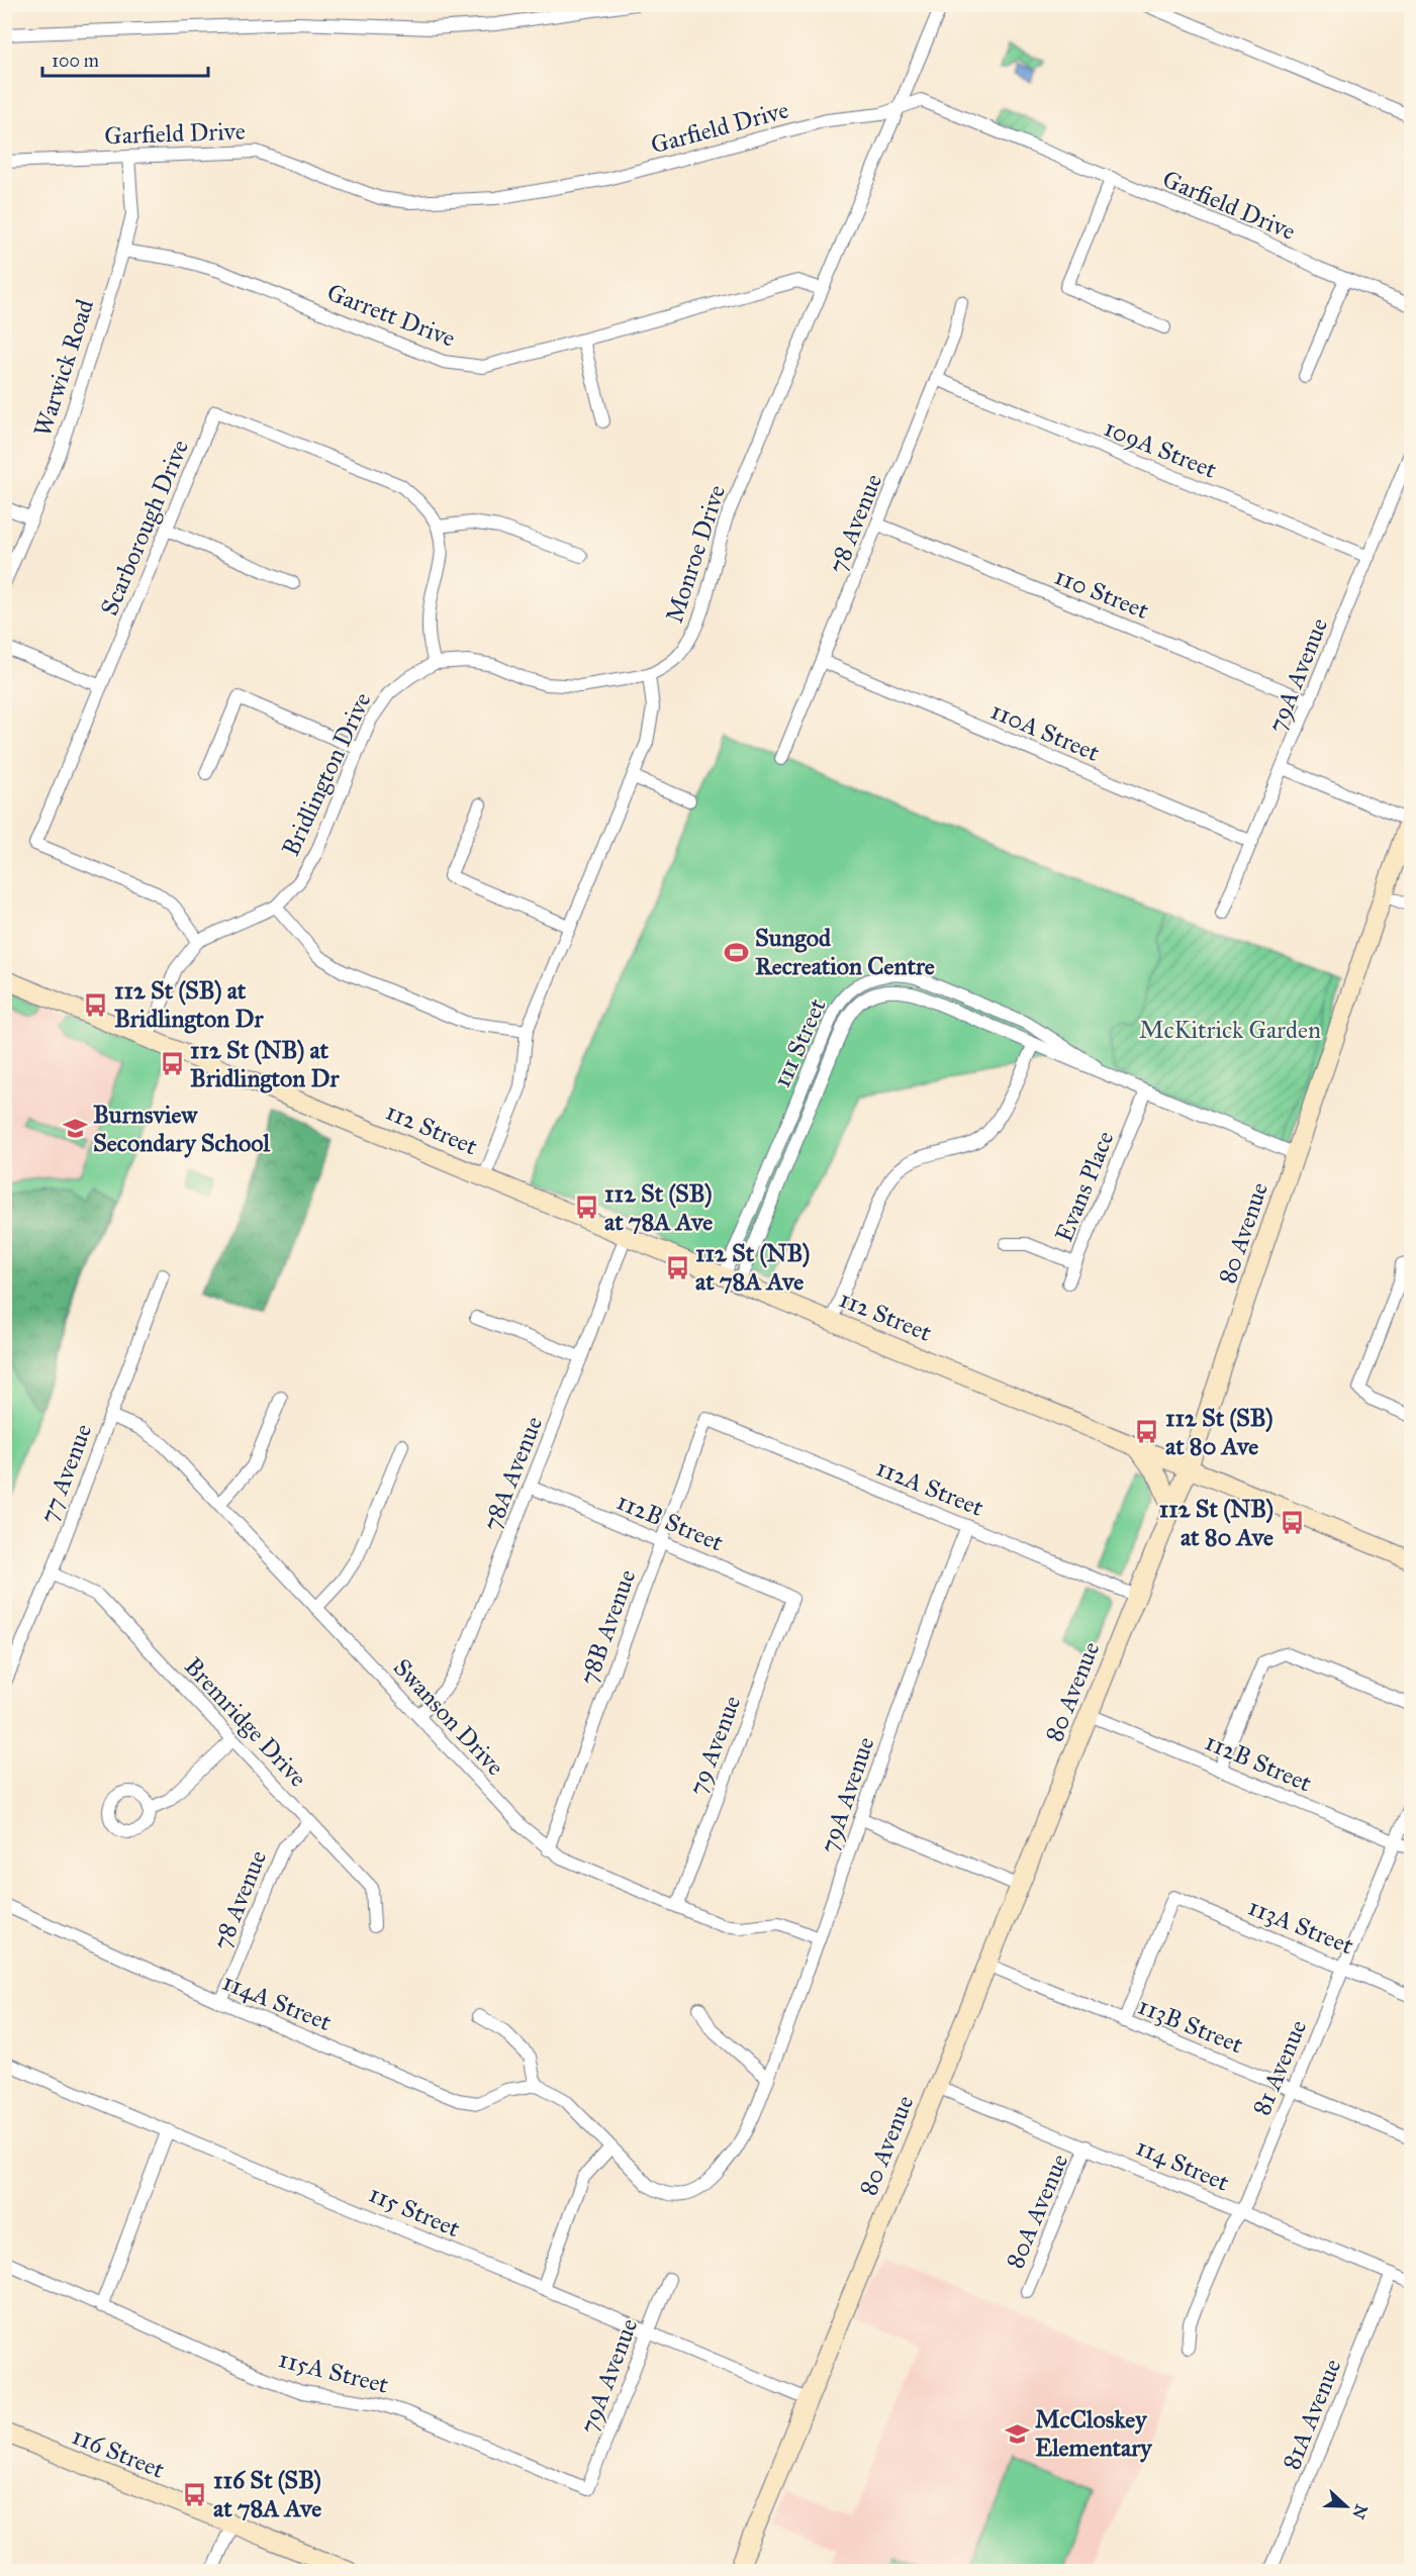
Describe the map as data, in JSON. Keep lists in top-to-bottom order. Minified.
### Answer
{"streets":{"street":["Garfield Drive","Garrett Drive","Warwick Road","109A Street","78 Avenue","Scarborough Drive","Monroe Drive","110 Street","79A Avenue","110A Street","Bridlington Drive","111 Street","112 Street","Evans Place","80 Avenue","77 Avenue","78A Avenue","112A Street","112B Street","78B Avenue","Swanson Drive","Bremridge Drive","79 Avenue","113A Street","114A Street","113B Street","81 Avenue","114 Street","115 Street","80A Avenue","115A Street","81A Avenue","116 Street"]},"crossings":[["Garfield Drive","Warwick Road"],["Garfield Drive","Monroe Drive"],["Garrett Drive","Warwick Road"],["Garrett Drive","Monroe Drive"],["109A Street","78 Avenue"],["109A Street","79A Avenue"],["78 Avenue","110 Street"],["78 Avenue","110A Street"],["78 Avenue","Bremridge Drive"],["78 Avenue","114A Street"],["Scarborough Drive","Bridlington Drive"],["Monroe Drive","Bridlington Drive"],["110 Street","79A Avenue"],["79A Avenue","110A Street"],["79A Avenue","112A Street"],["79A Avenue","Swanson Drive"],["79A Avenue","115 Street"],["79A Avenue","115A Street"],["Bridlington Drive","112 Street"],["111 Street","112 Street"],["111 Street","Evans Place"],["111 Street","80 Avenue"],["112 Street","80 Avenue"],["112 Street","78A Avenue"],["80 Avenue","112A Street"],["80 Avenue","112B Street"],["80 Avenue","113B Street"],["80 Avenue","114 Street"],["80 Avenue","115 Street"],["77 Avenue","Swanson Drive"],["77 Avenue","Bremridge Drive"],["78A Avenue","112B Street"],["78A Avenue","Swanson Drive"],["112A Street","78B Avenue"],["112B Street","78B Avenue"],["112B Street","79 Avenue"],["112B Street","81 Avenue"],["78B Avenue","Swanson Drive"],["Swanson Drive","79 Avenue"],["113A Street","113B Street"],["113A Street","81 Avenue"],["113B Street","81 Avenue"],["81 Avenue","114 Street"],["114 Street","80A Avenue"],["114 Street","81A Avenue"]],"parks":["McKitrick Garden"],"places":{"sports":["Sungod Recreation Centre"],"bus stop":["112 St (SB) at Bridlington Dr","112 St (NB) at Bridlington Dr","112 St (SB) at 78A Ave","112 St (NB) at 78A Ave","112 St (SB) at 80 Ave","112 St (NB) at 80 Ave","116 St (SB) at 78A Ave"],"school or university":["Burnsview Secondary School","McCloskey Elementary"]},"scale_bar":"100 m","north":"right"}
